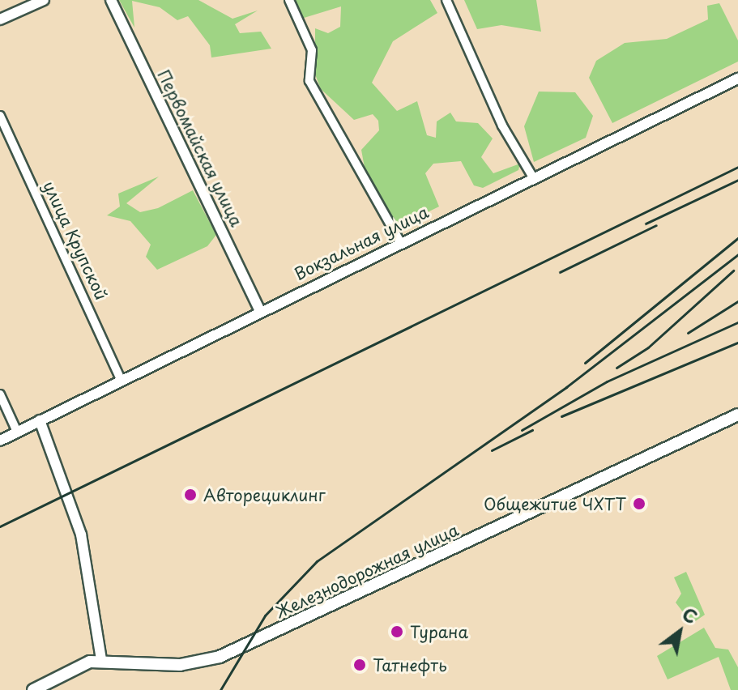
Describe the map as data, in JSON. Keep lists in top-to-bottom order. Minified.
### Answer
{"streets":{"main road":["Железнодорожная улица"],"street":["Первомайская улица","улица Крупской","Вокзальная улица"]},"crossings":[["Первомайская улица","Вокзальная улица"],["улица Крупской","Вокзальная улица"]],"places":["Авторециклинг","Общежитие ЧХТТ","Турана","Татнефть"],"north":"top right"}
